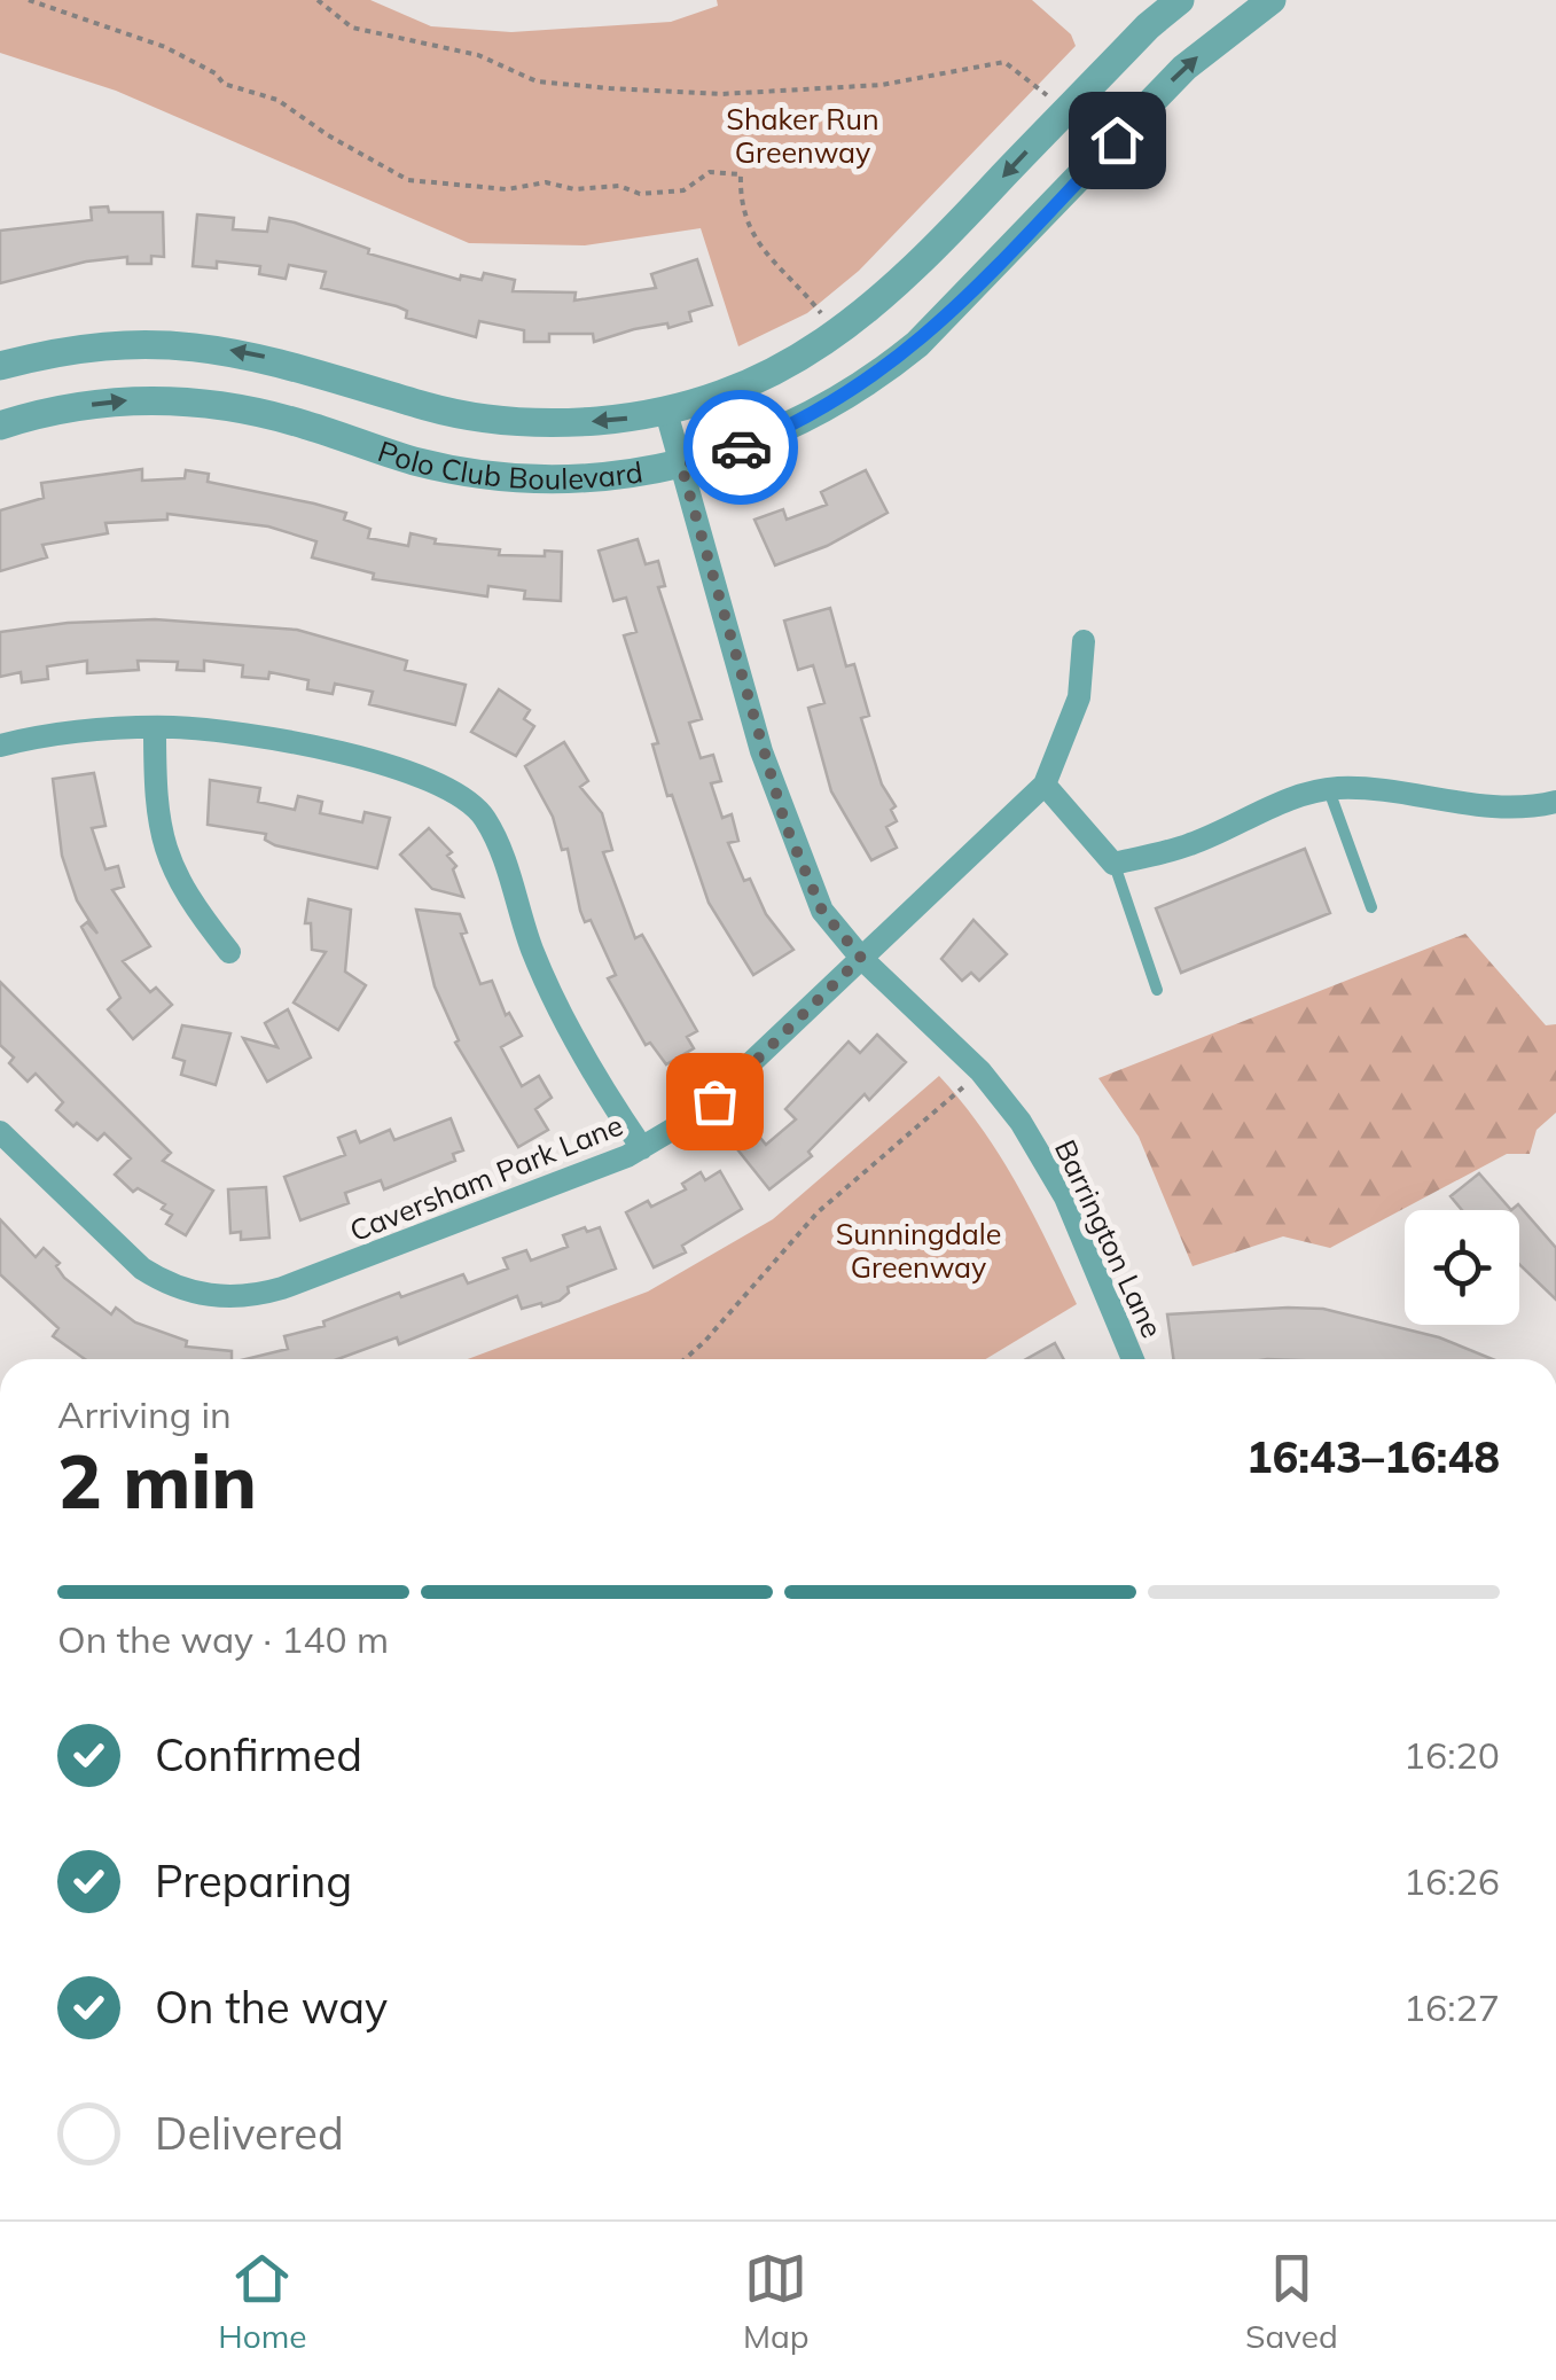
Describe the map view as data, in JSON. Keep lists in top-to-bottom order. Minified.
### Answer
{"streets":{"street":["Polo Club Boulevard","Caversham Park Lane","Barrington Lane"]},"crossings":[["Polo Club Boulevard","Barrington Lane"],["Caversham Park Lane","Barrington Lane"]],"parks":["Shaker Run Greenway","Sunningdale Greenway"],"page":{"heading":["2 min","Arriving in","16:43–16:48"],"bar":"On the way · 140 m","list":[["Confirmed","16:20"],["Preparing","16:26"],["On the way","16:27"],"Delivered"],"tabs":["Home","Map","Saved"]}}
